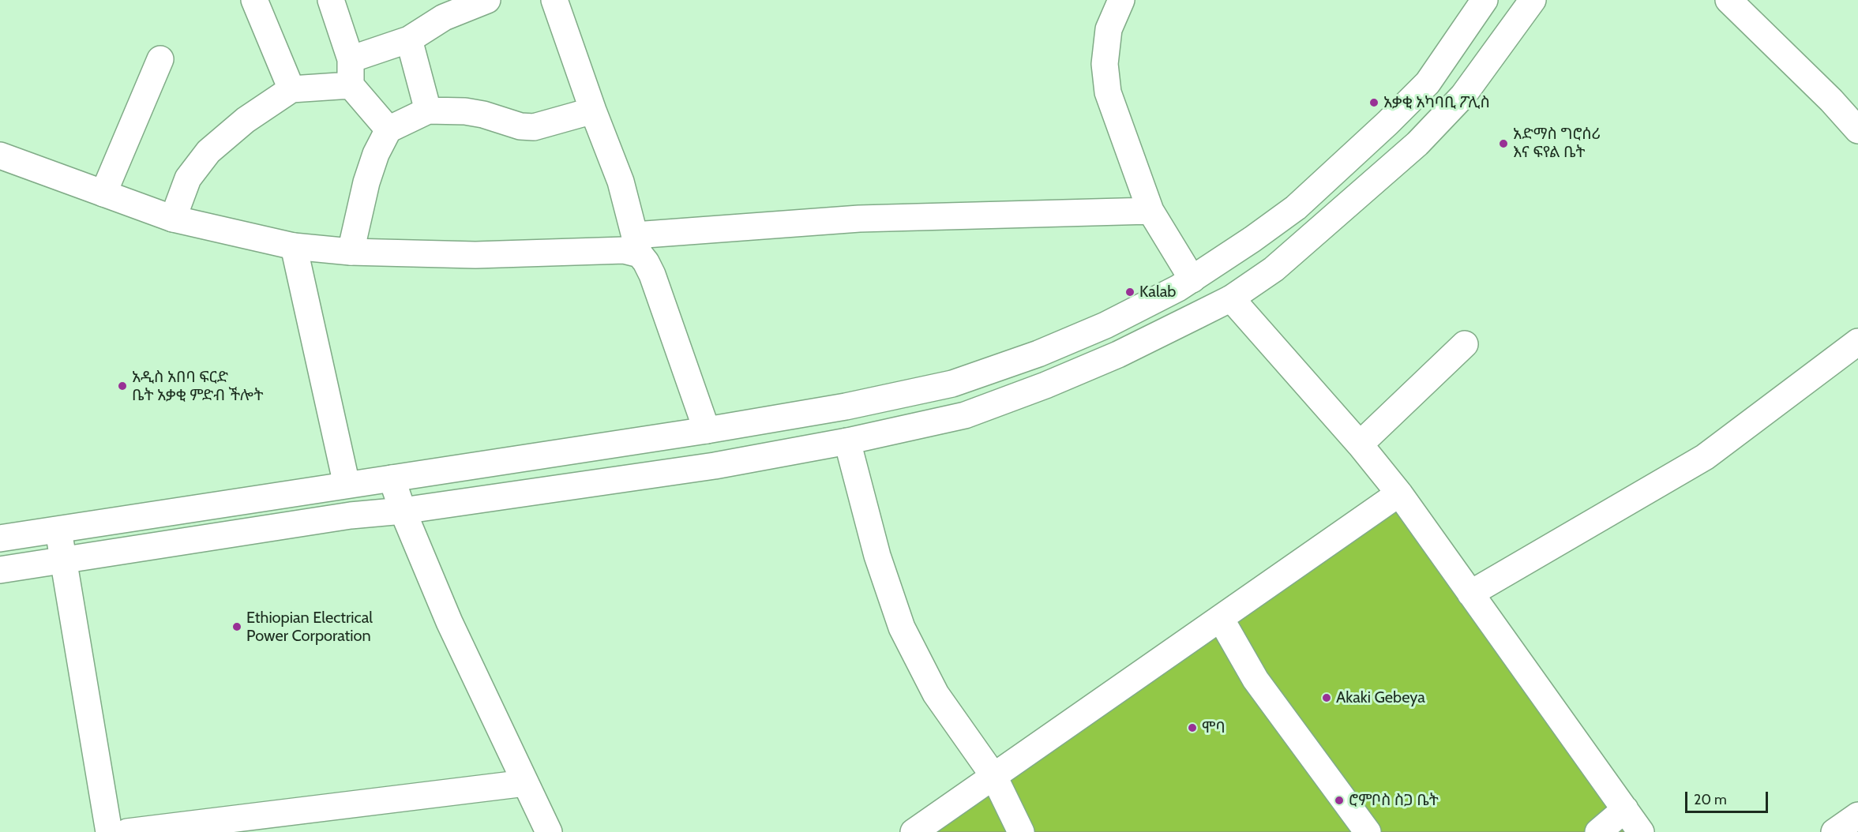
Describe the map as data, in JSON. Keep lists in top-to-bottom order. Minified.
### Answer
{"places":["አቃቂ አካባቢ ፖሊስ","አድማስ ግሮሰሪ እና ፍየል ቤት","Kalab","አዲስ አበባ ፍርድ ቤት አቃቂ ምድብ ችሎት","Ethiopian Electrical Power Corporation","Akaki Gebeya","ሞባ","ሮምቦስ ስጋ ቤት"],"scale_bar":"20 m"}
